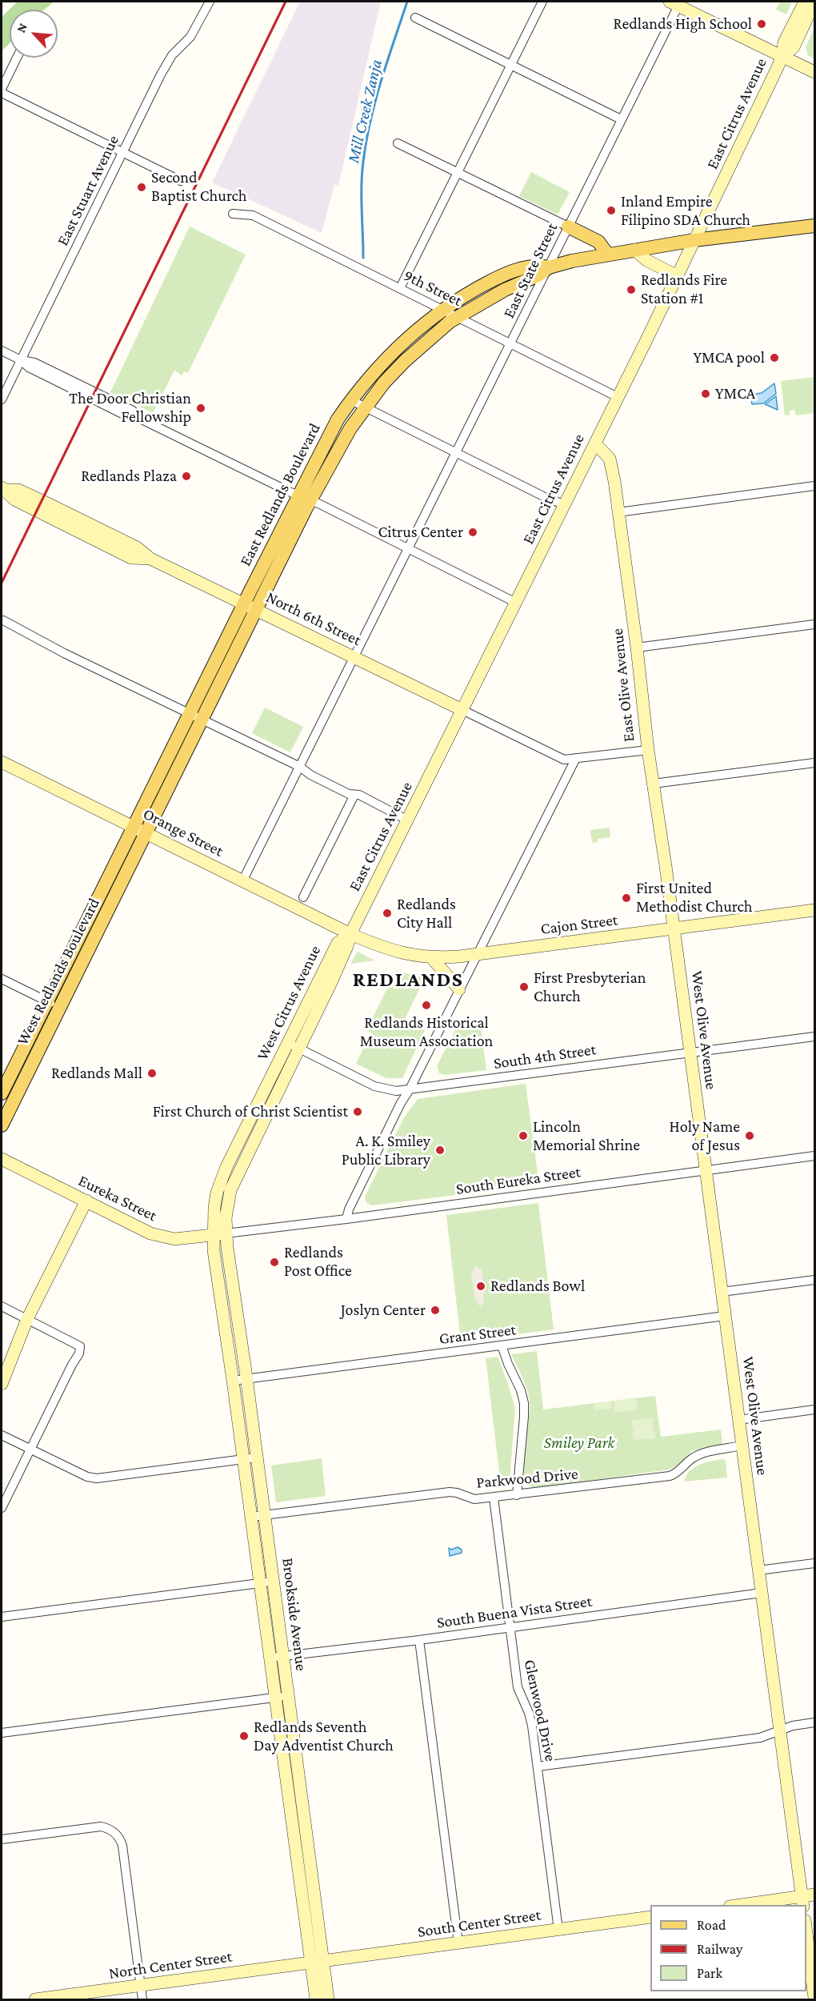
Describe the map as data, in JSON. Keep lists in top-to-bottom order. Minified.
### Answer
{"streets":{"main road":["East Citrus Avenue","East Redlands Boulevard","North 6th Street","East Olive Avenue","Orange Street","Cajon Street","West Redlands Boulevard","West Citrus Avenue","West Olive Avenue","Eureka Street","Brookside Avenue","South Center Street","North Center Street"],"street":["East Stuart Avenue","East State Street","9th Street","South 4th Street","South Eureka Street","Grant Street","Parkwood Drive","South Buena Vista Street","Glenwood Drive"]},"crossings":[["East Citrus Avenue","9th Street"],["East Citrus Avenue","East Redlands Boulevard"],["East Citrus Avenue","North 6th Street"],["East Citrus Avenue","East Olive Avenue"],["East Citrus Avenue","Orange Street"],["East Citrus Avenue","Cajon Street"],["East Citrus Avenue","West Citrus Avenue"],["East State Street","9th Street"],["East State Street","East Redlands Boulevard"],["East State Street","North 6th Street"],["East State Street","Orange Street"],["9th Street","East Redlands Boulevard"],["East Redlands Boulevard","North 6th Street"],["East Redlands Boulevard","Orange Street"],["East Redlands Boulevard","West Redlands Boulevard"],["East Olive Avenue","Cajon Street"],["East Olive Avenue","West Olive Avenue"],["Orange Street","Cajon Street"],["Orange Street","West Redlands Boulevard"],["Orange Street","West Citrus Avenue"],["Cajon Street","West Citrus Avenue"],["Cajon Street","West Olive Avenue"],["West Citrus Avenue","South 4th Street"],["West Citrus Avenue","South Eureka Street"],["West Citrus Avenue","Eureka Street"],["West Citrus Avenue","Brookside Avenue"],["West Olive Avenue","South 4th Street"],["West Olive Avenue","South Eureka Street"],["West Olive Avenue","Grant Street"],["West Olive Avenue","Parkwood Drive"],["West Olive Avenue","South Buena Vista Street"],["South Eureka Street","Eureka Street"],["South Eureka Street","Brookside Avenue"],["Eureka Street","Brookside Avenue"],["Grant Street","Brookside Avenue"],["Parkwood Drive","Brookside Avenue"],["Parkwood Drive","Glenwood Drive"],["South Buena Vista Street","Brookside Avenue"],["South Buena Vista Street","Glenwood Drive"],["Brookside Avenue","South Center Street"],["Brookside Avenue","North Center Street"],["Glenwood Drive","South Center Street"],["South Center Street","North Center Street"]],"districts":["REDLANDS"],"water":["Mill Creek Zanja"],"parks":["Smiley Park"],"places":["Redlands High School","Second Baptist Church","Inland Empire Filipino SDA Church","Redlands Fire Station #1","YMCA pool","YMCA","The Door Christian Fellowship","Redlands Plaza","Citrus Center","First United Methodist Church","Redlands City Hall","First Presbyterian Church","Redlands Historical Museum Association","Redlands Mall","First Church of Christ Scientist","Lincoln Memorial Shrine","Holy Name of Jesus","A. K. Smiley Public Library","Redlands Post Office","Redlands Bowl","Joslyn Center","Redlands Seventh Day Adventist Church"],"legend":["Road","Railway","Park"],"north":"top left"}
